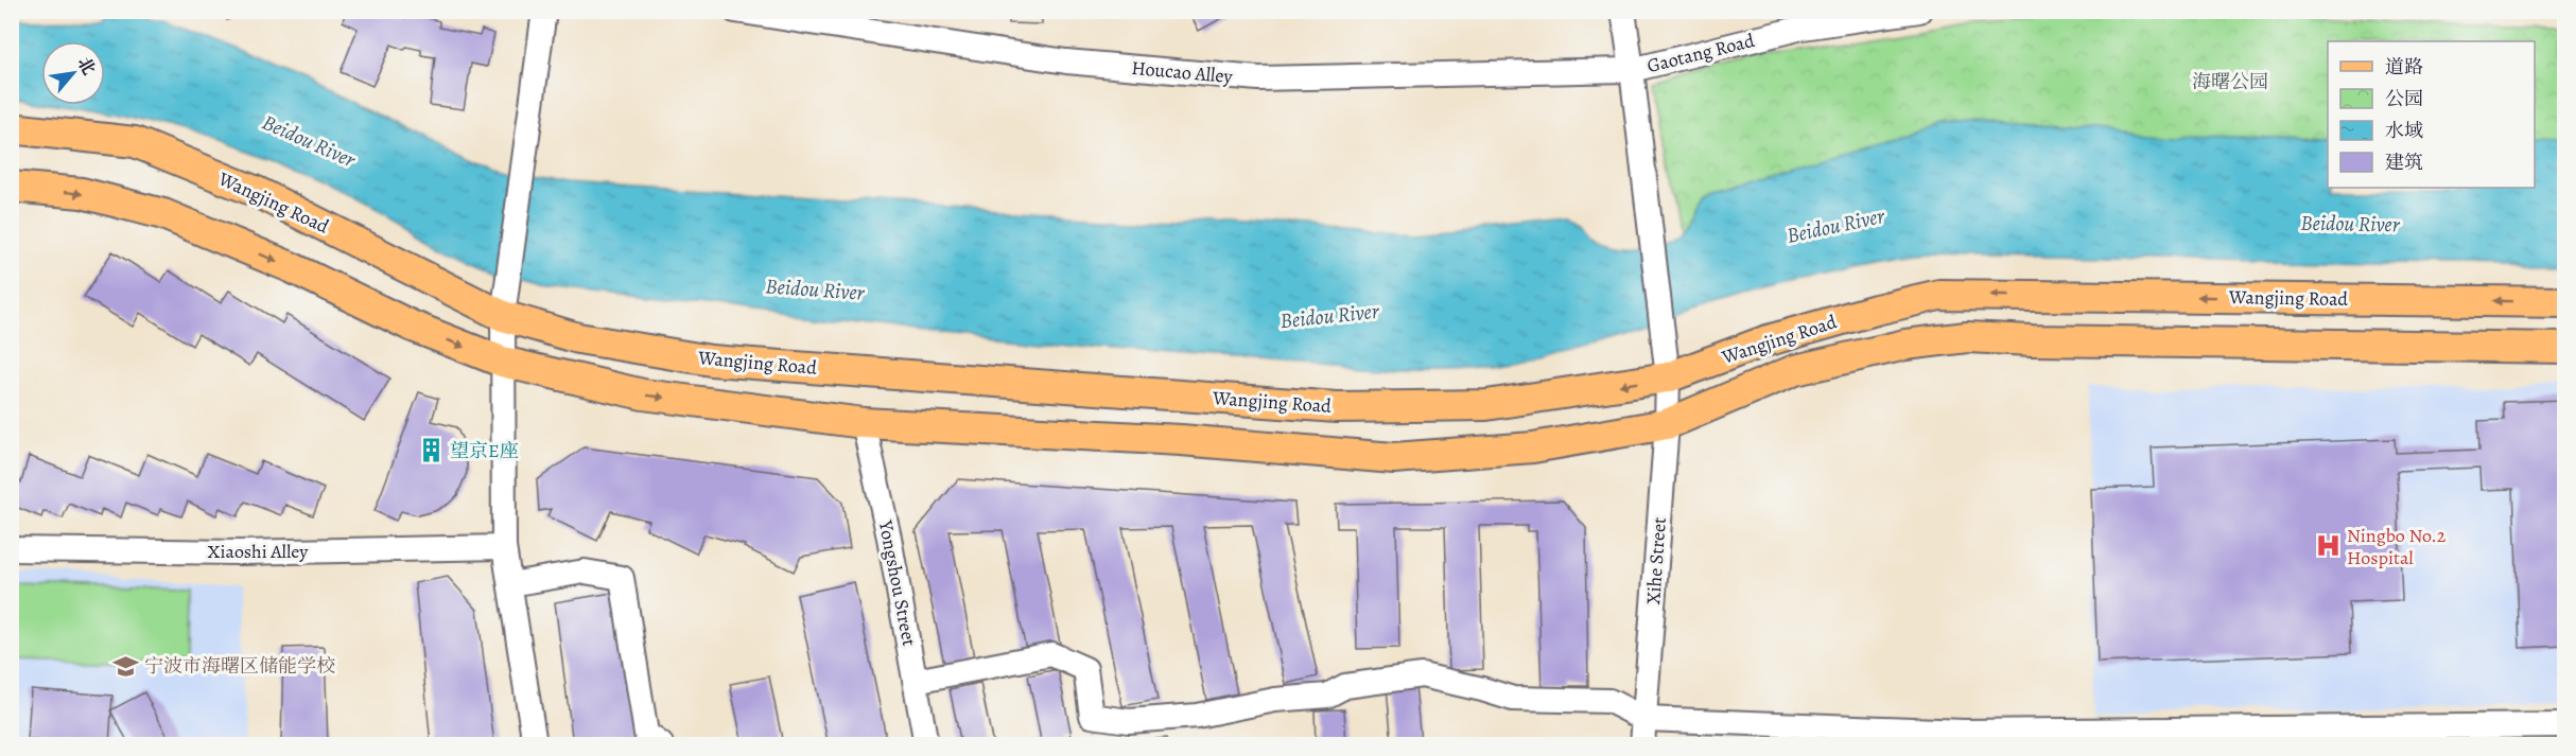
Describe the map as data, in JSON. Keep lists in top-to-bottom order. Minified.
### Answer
{"streets":{"main road":["Wangjing Road"],"street":["Gaotang Road","Houcao Alley","Xiaoshi Alley","Xihe Street","Yongshou Street"]},"crossings":[["Gaotang Road","Houcao Alley"],["Gaotang Road","Xihe Street"],["Houcao Alley","Xihe Street"],["Wangjing Road","Xihe Street"],["Wangjing Road","Yongshou Street"]],"water":["Beidou River"],"parks":["海曙公园"],"places":{"building":["望京E座"],"hospital":["Ningbo No.2 Hospital"],"school or university":["宁波市海曙区储能学校"]},"legend":["道路","公园","水域","建筑"],"north":"top right"}
